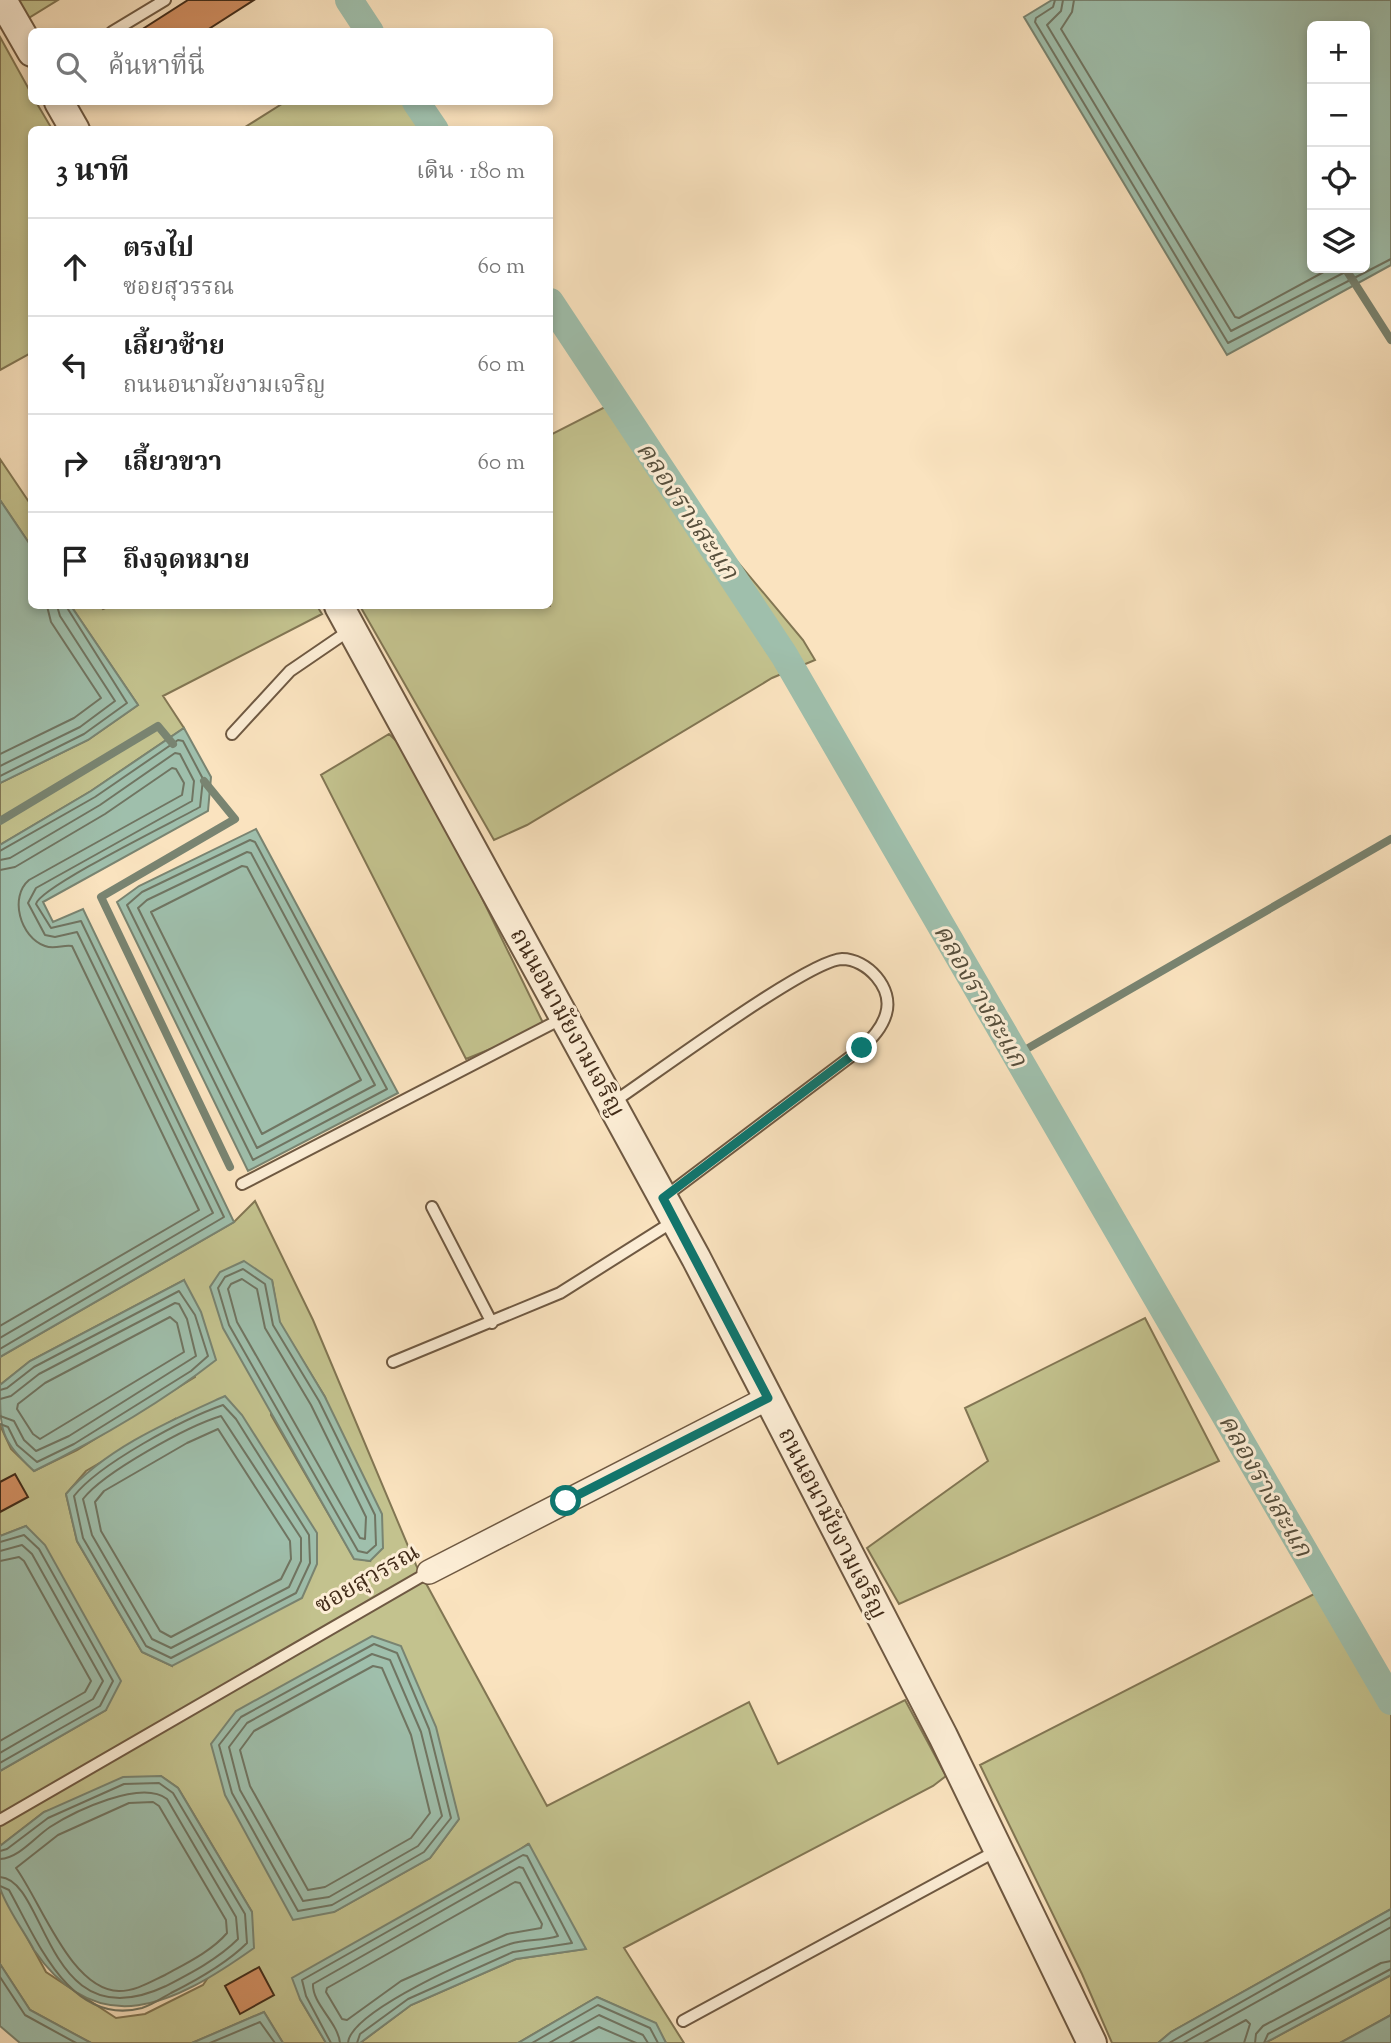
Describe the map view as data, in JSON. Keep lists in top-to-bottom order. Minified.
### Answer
{"streets":{"street":["ถนนอนามัยงามเจริญ","ซอยสุวรรณ"]},"crossings":[["ถนนอนามัยงามเจริญ","ซอยสุวรรณ"]],"water":["คลองรางสะแก"],"page":{"map_buttons":["+","−"],"search":"ค้นหาที่นี่","heading":["3 นาที","เดิน · 180 m"],"list":[["ตรงไป","ซอยสุวรรณ","60 m"],["เลี้ยวซ้าย","ถนนอนามัยงามเจริญ","60 m"],["เลี้ยวขวา","60 m"],"ถึงจุดหมาย"]}}
